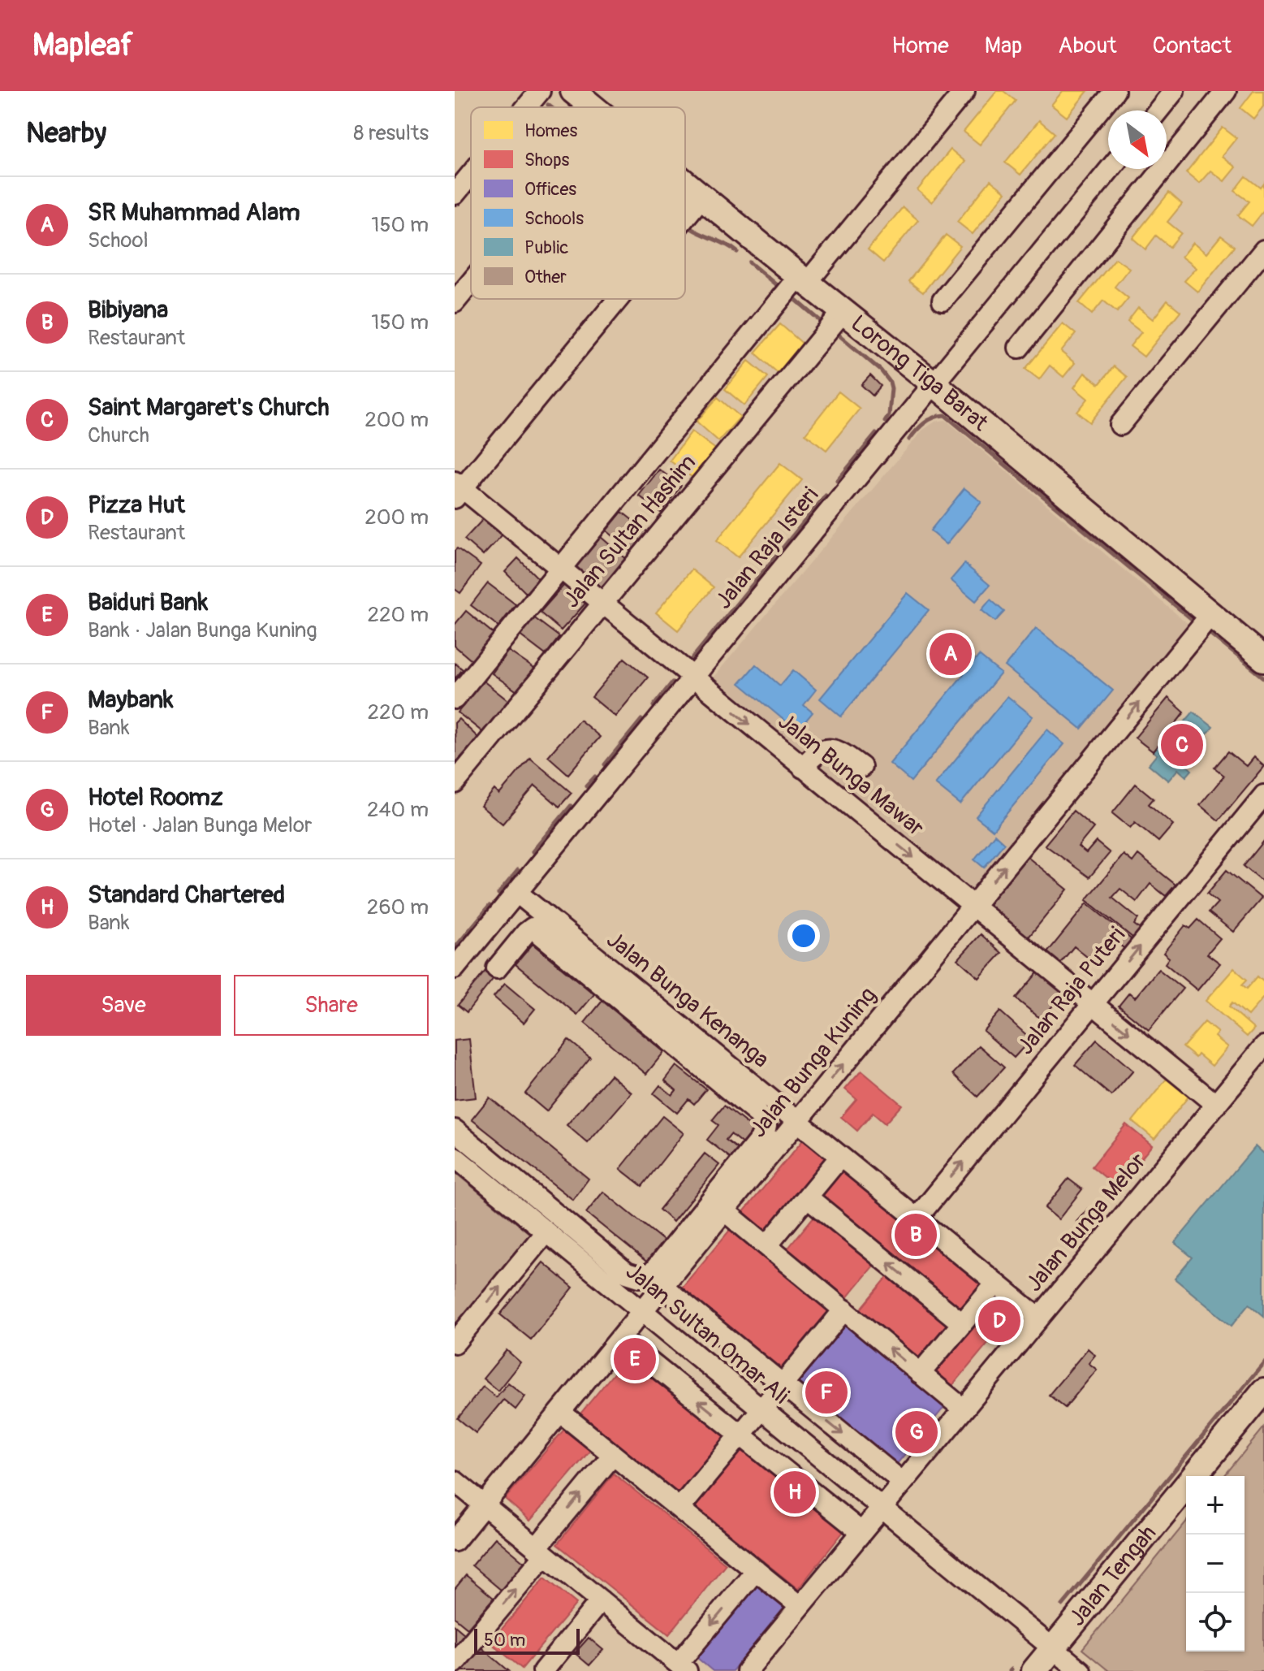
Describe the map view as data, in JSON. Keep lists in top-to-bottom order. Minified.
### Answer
{"streets":{"main road":["Lorong Tiga Barat","Jalan Tengah"],"street":["Jalan Sultan Hashim","Jalan Raja Isteri","Jalan Bunga Mawar","Jalan Raja Puteri","Jalan Bunga Kenanga","Jalan Bunga Kuning","Jalan Bunga Melor","Jalan Sultan Omar Ali"]},"crossings":[["Lorong Tiga Barat","Jalan Sultan Hashim"],["Lorong Tiga Barat","Jalan Raja Isteri"],["Lorong Tiga Barat","Jalan Bunga Kuning"],["Jalan Sultan Hashim","Jalan Bunga Mawar"],["Jalan Raja Isteri","Jalan Bunga Mawar"],["Jalan Raja Isteri","Jalan Bunga Kenanga"],["Jalan Bunga Mawar","Jalan Raja Puteri"],["Jalan Bunga Mawar","Jalan Bunga Kuning"],["Jalan Bunga Mawar","Jalan Bunga Melor"],["Jalan Raja Puteri","Jalan Bunga Kenanga"],["Jalan Bunga Kenanga","Jalan Bunga Kuning"],["Jalan Bunga Kenanga","Jalan Bunga Melor"],["Jalan Bunga Kuning","Jalan Sultan Omar Ali"],["Jalan Bunga Melor","Jalan Sultan Omar Ali"],["Jalan Sultan Omar Ali","Jalan Tengah"]],"one_way":["Jalan Bunga Mawar","Jalan Raja Puteri","Jalan Bunga Kuning"],"legend":["Homes","Shops","Offices","Schools","Public","Other"],"scale_bar":"50 m","north":"bottom right","page":{"header":"Mapleaf","nav":["Home","Map","About","Contact"],"heading":["Nearby","8 results"],"list":[{"mark":"A","name":"SR Muhammad Alam","note":"School","value":"150 m"},{"mark":"B","name":"Bibiyana","note":"Restaurant","value":"150 m"},{"mark":"C","name":"Saint Margaret's Church","note":"Church","value":"200 m"},{"mark":"D","name":"Pizza Hut","note":"Restaurant","value":"200 m"},{"mark":"E","name":"Baiduri Bank","note":"Bank · Jalan Bunga Kuning","value":"220 m"},{"mark":"F","name":"Maybank","note":"Bank","value":"220 m"},{"mark":"G","name":"Hotel Roomz","note":"Hotel · Jalan Bunga Melor","value":"240 m"},{"mark":"H","name":"Standard Chartered","note":"Bank","value":"260 m"}],"pins":["A","C","B","D","E","F","G","H"],"buttons":["Save","Share"],"map_buttons":["+","−"],"scale":"50 m"}}
